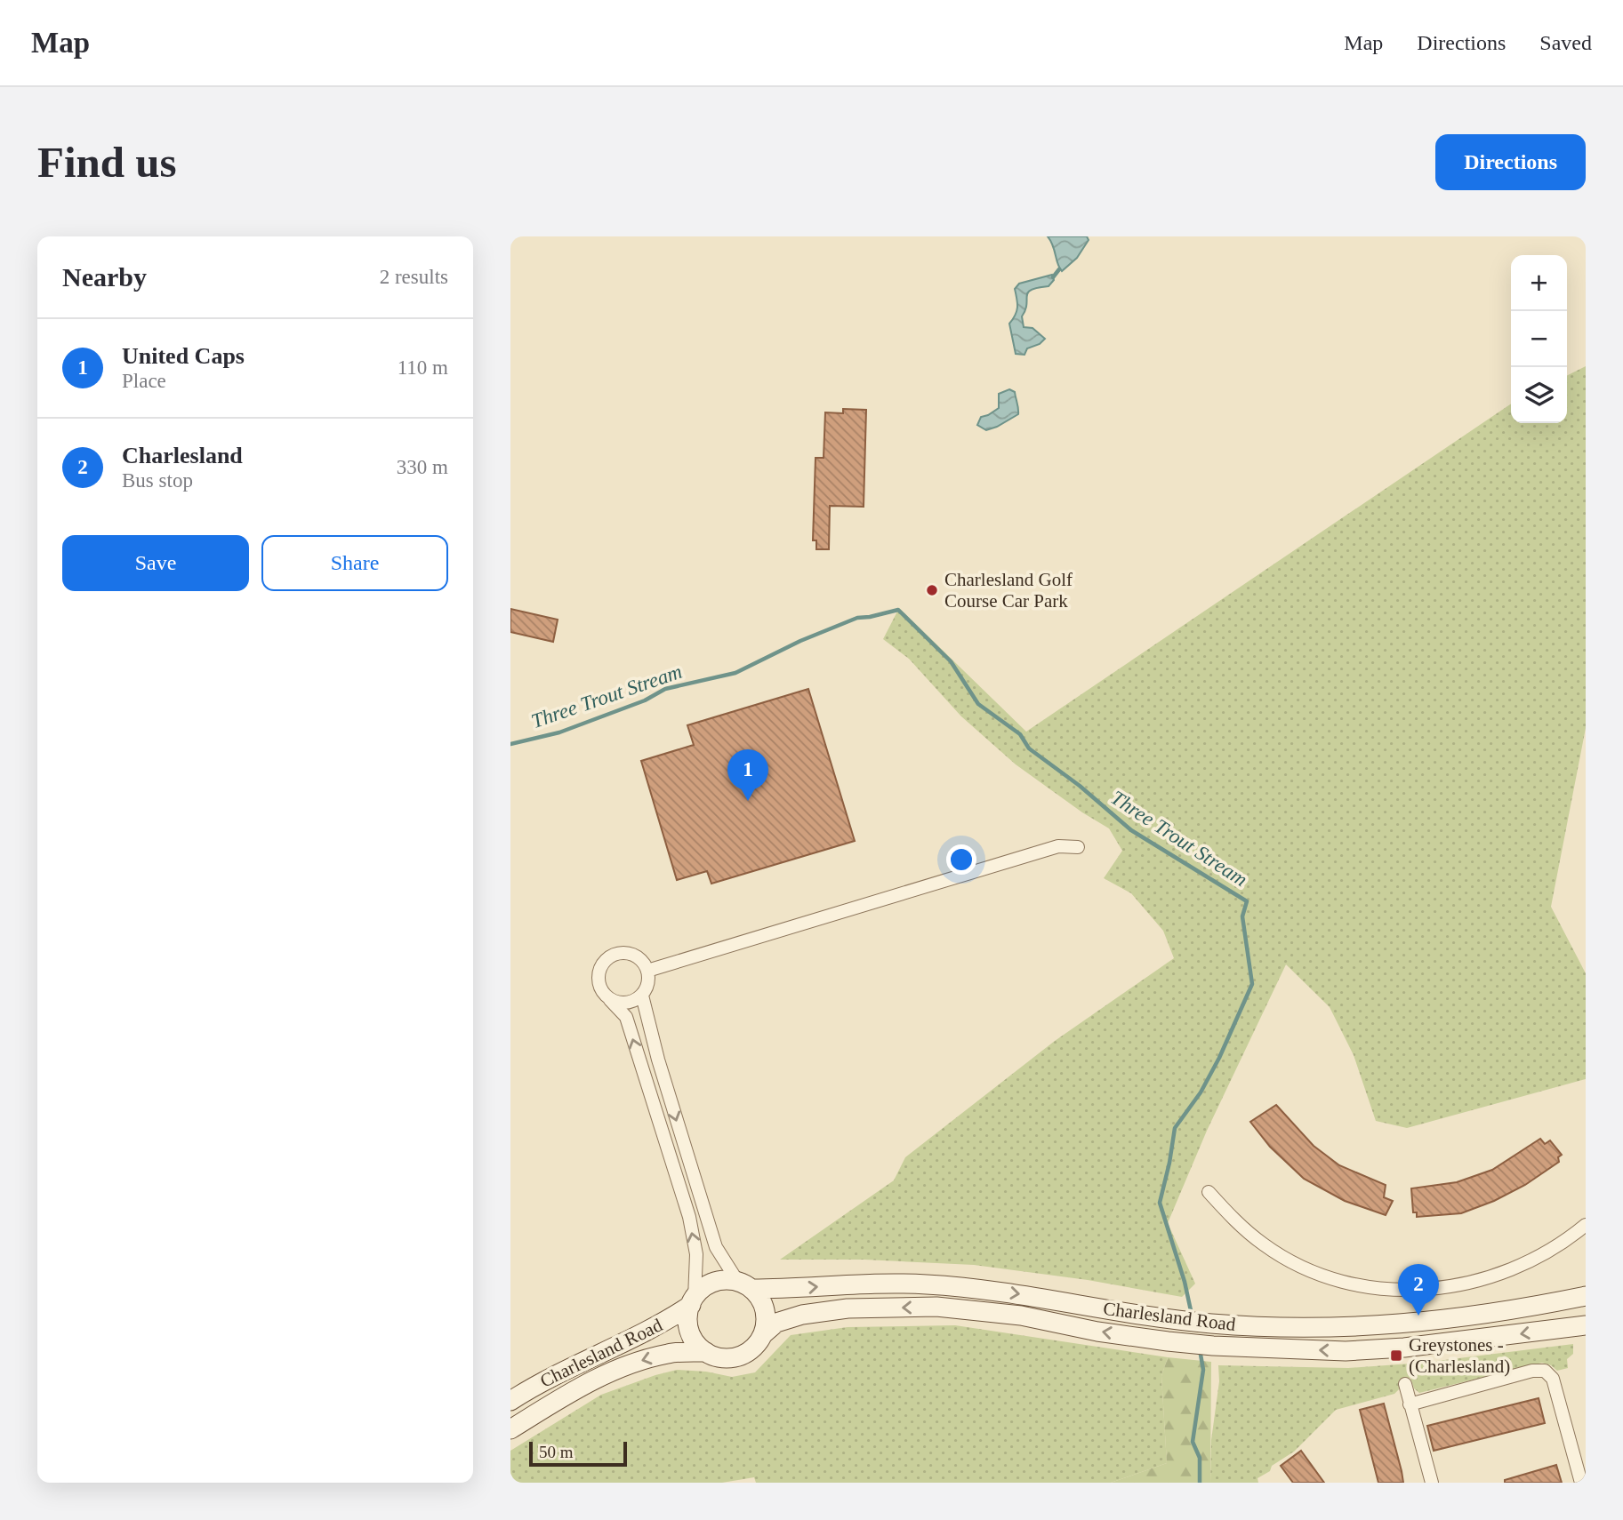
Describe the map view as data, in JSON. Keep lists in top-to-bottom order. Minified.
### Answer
{"streets":{"main road":["Charlesland Road"]},"water":["Three Trout Stream"],"places":{"other":["Charlesland Golf Course Car Park"],"transit":["Greystones - (Charlesland)"]},"scale_bar":"50 m","page":{"header":"Map","nav":["Map","Directions","Saved"],"buttons":["Directions",["Save","Share"]],"title":"Find us","heading":["Nearby","2 results"],"map_buttons":["+","−"],"list":[{"mark":"1","name":"United Caps","note":"Place","value":"110 m"},{"mark":"2","name":"Charlesland","note":"Bus stop","value":"330 m"}],"pins":["1","2"],"scale":"50 m"}}
